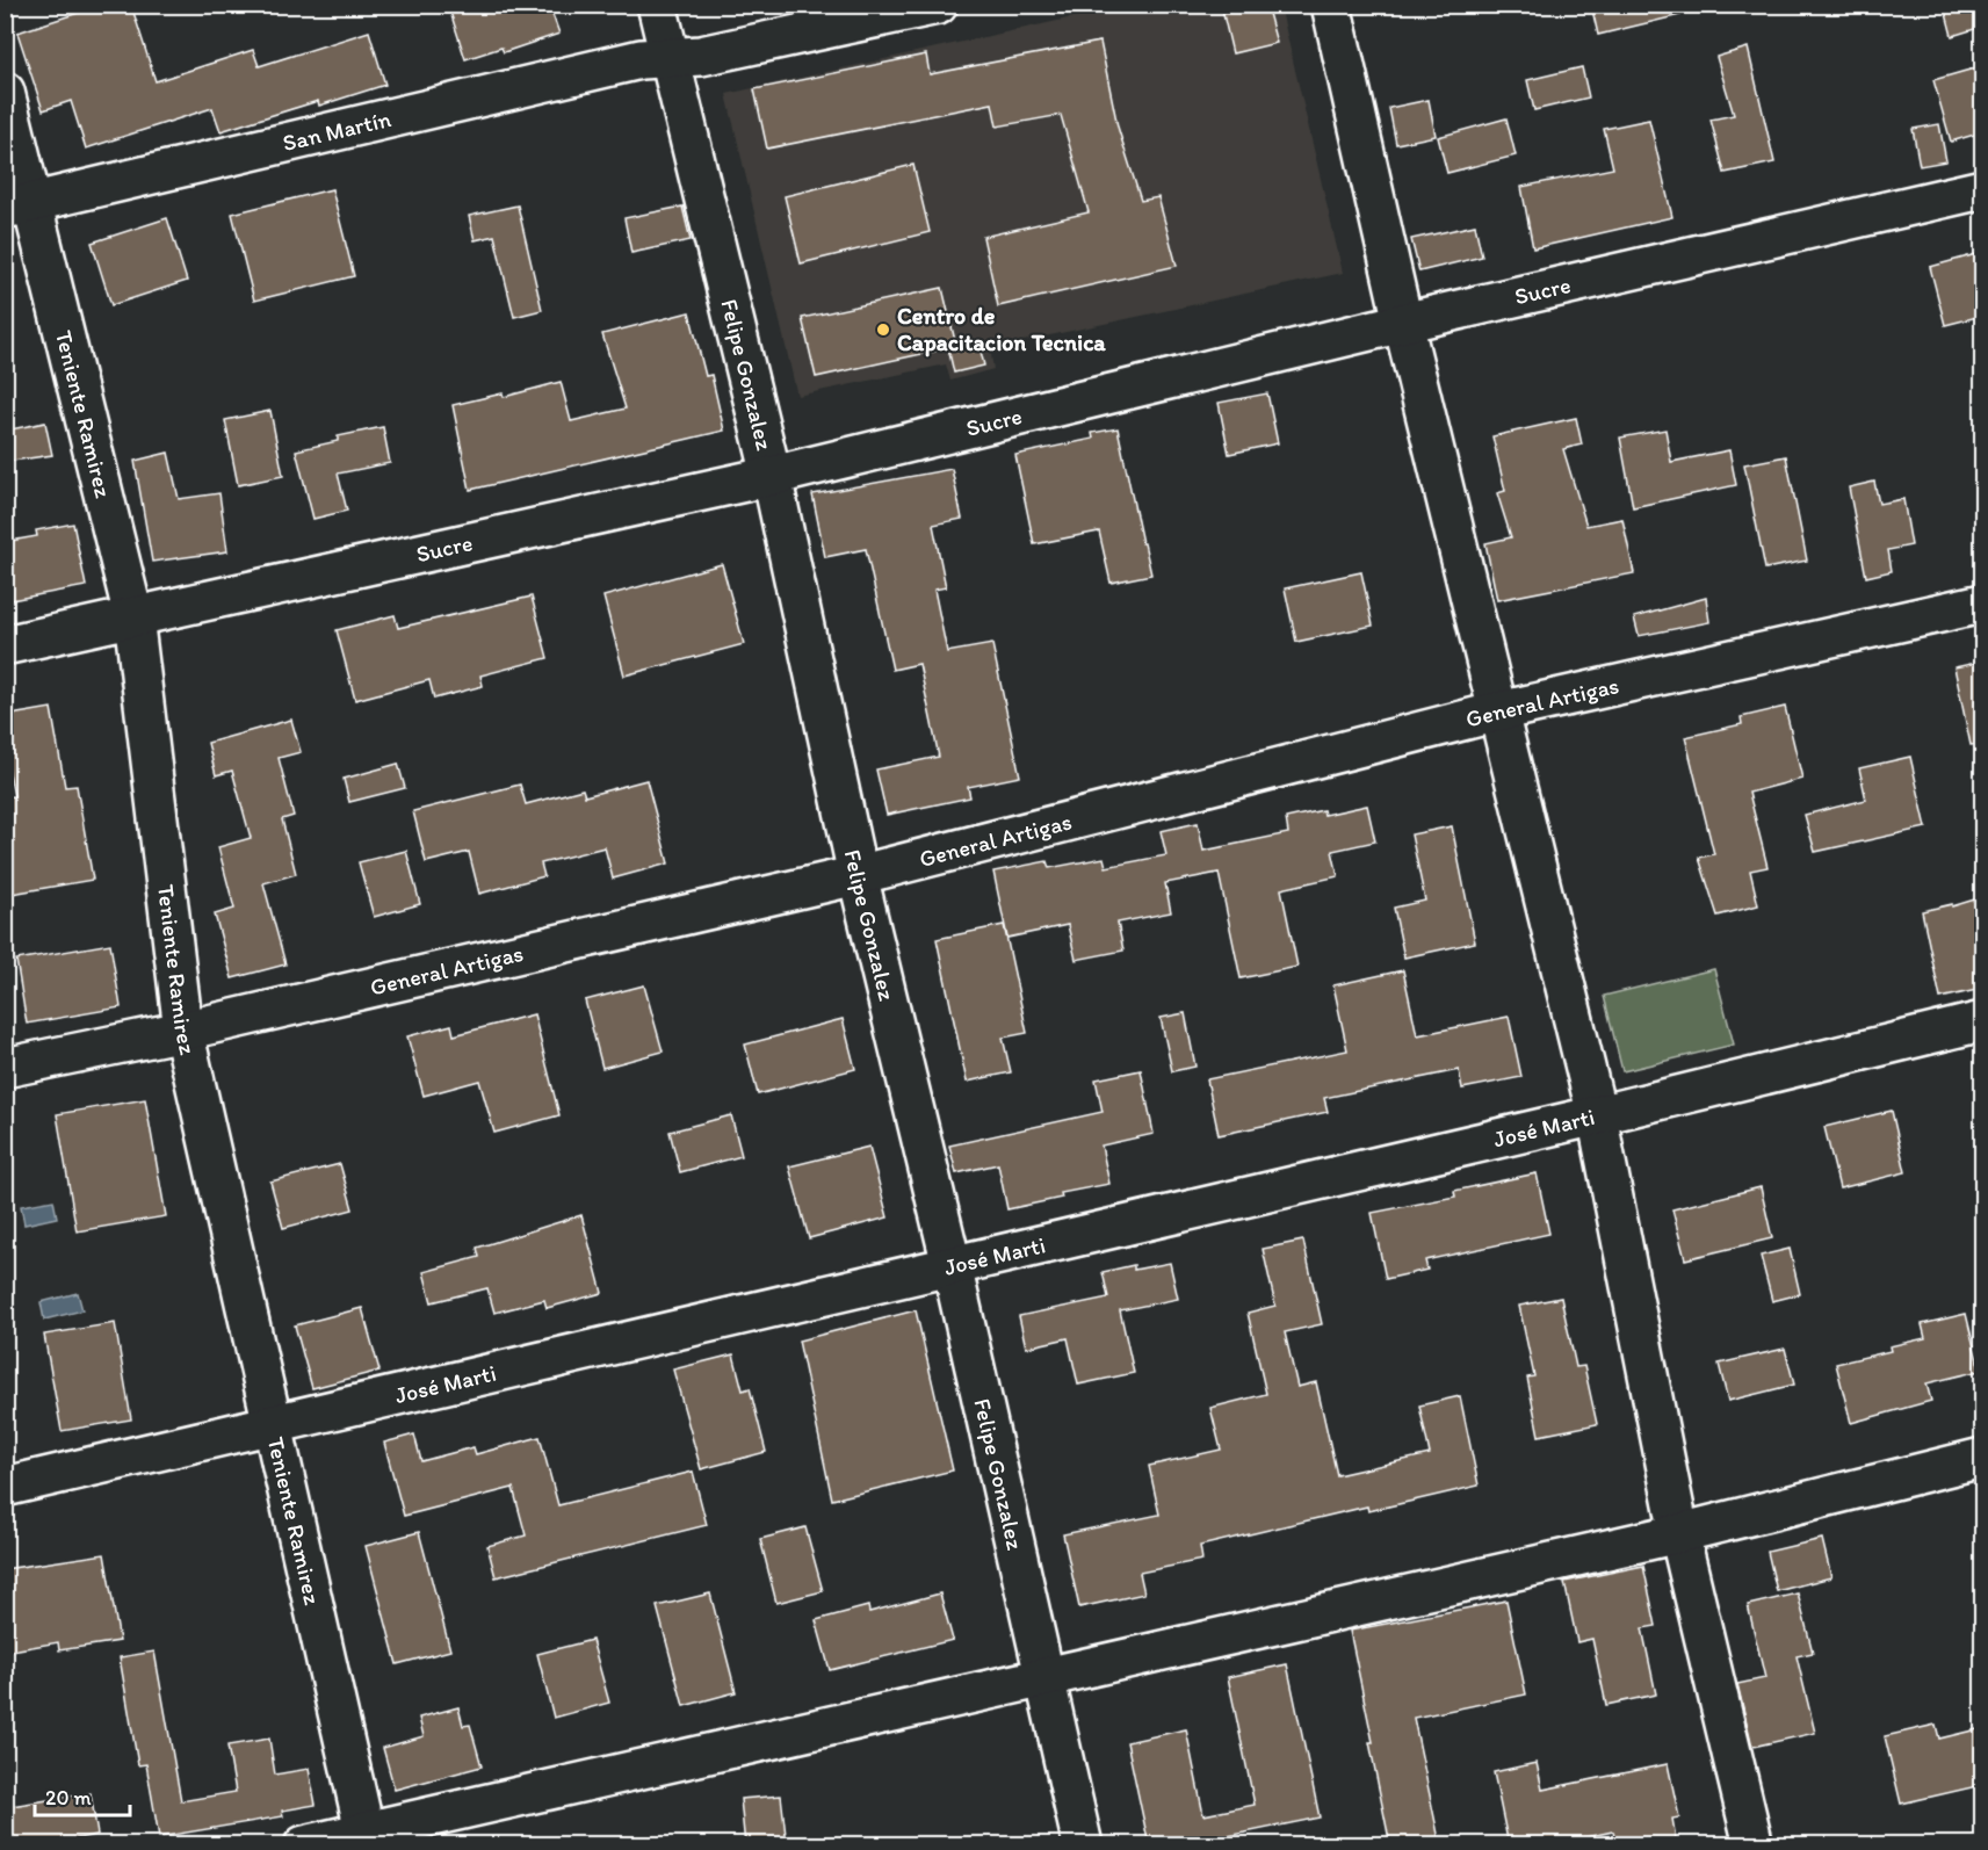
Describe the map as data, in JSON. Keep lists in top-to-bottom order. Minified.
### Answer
{"streets":{"street":["San Martín","Sucre","Felipe Gonzalez","Teniente Ramirez","General Artigas","José Marti"]},"crossings":[["San Martín","Felipe Gonzalez"],["San Martín","Teniente Ramirez"],["Sucre","Felipe Gonzalez"],["Sucre","Teniente Ramirez"],["Felipe Gonzalez","General Artigas"],["Felipe Gonzalez","José Marti"],["Teniente Ramirez","General Artigas"],["Teniente Ramirez","José Marti"]],"places":["Centro de Capacitacion Tecnica"],"scale_bar":"20 m"}
